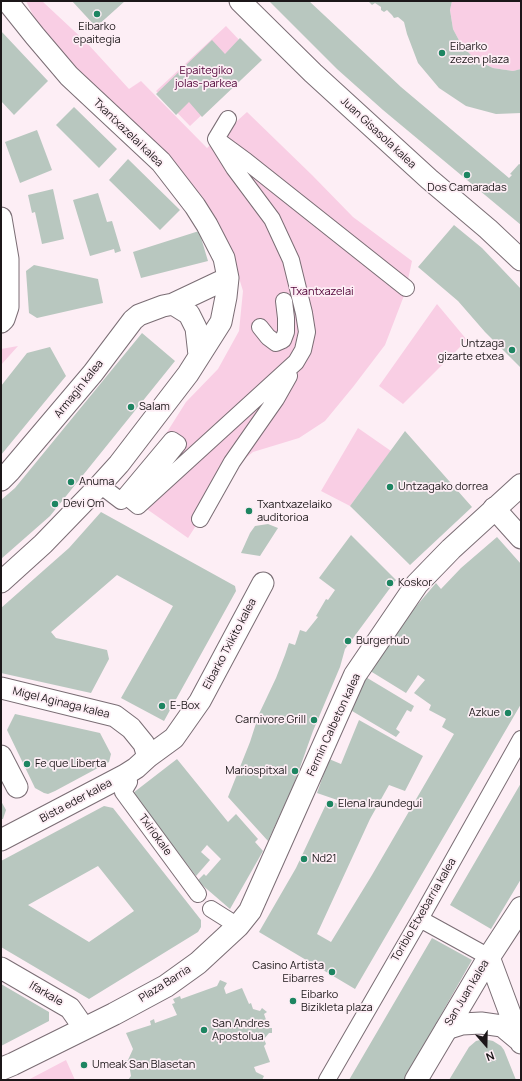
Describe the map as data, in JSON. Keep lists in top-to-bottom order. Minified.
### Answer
{"streets":{"street":["Txantxazelai kalea","Juan Gisasola kalea","Armagin kalea","Eibarko Txikito kalea","Migel Aginaga kalea","Fermin Calbeton kalea","Bista eder kalea","Txiriokale","Toribio Etxebarria kalea","Plaza Barria","San Juan kalea","Ifarkale"]},"crossings":[["Eibarko Txikito kalea","Migel Aginaga kalea"],["Eibarko Txikito kalea","Bista eder kalea"],["Migel Aginaga kalea","Bista eder kalea"],["Fermin Calbeton kalea","Plaza Barria"],["Bista eder kalea","Txiriokale"],["Plaza Barria","Ifarkale"]],"parks":["Epaitegiko jolas-parkea","Txantxazelai"],"places":["Eibarko epaitegia","Eibarko zezen plaza","Dos Camaradas","Untzaga gizarte etxea","Salam","Anuma","Untzagako dorrea","Devi Om","Txantxazelaiko auditorioa","Koskor","Burgerhub","E-Box","Azkue","Carnivore Grill","Fe que Liberta","Mariospitxal","Elena Iraundegui","Nd21","Casino Artista Eibarres","Eibarko Bizikleta plaza","San Andres Apostolua","Umeak San Blasetan"],"north":"bottom"}
